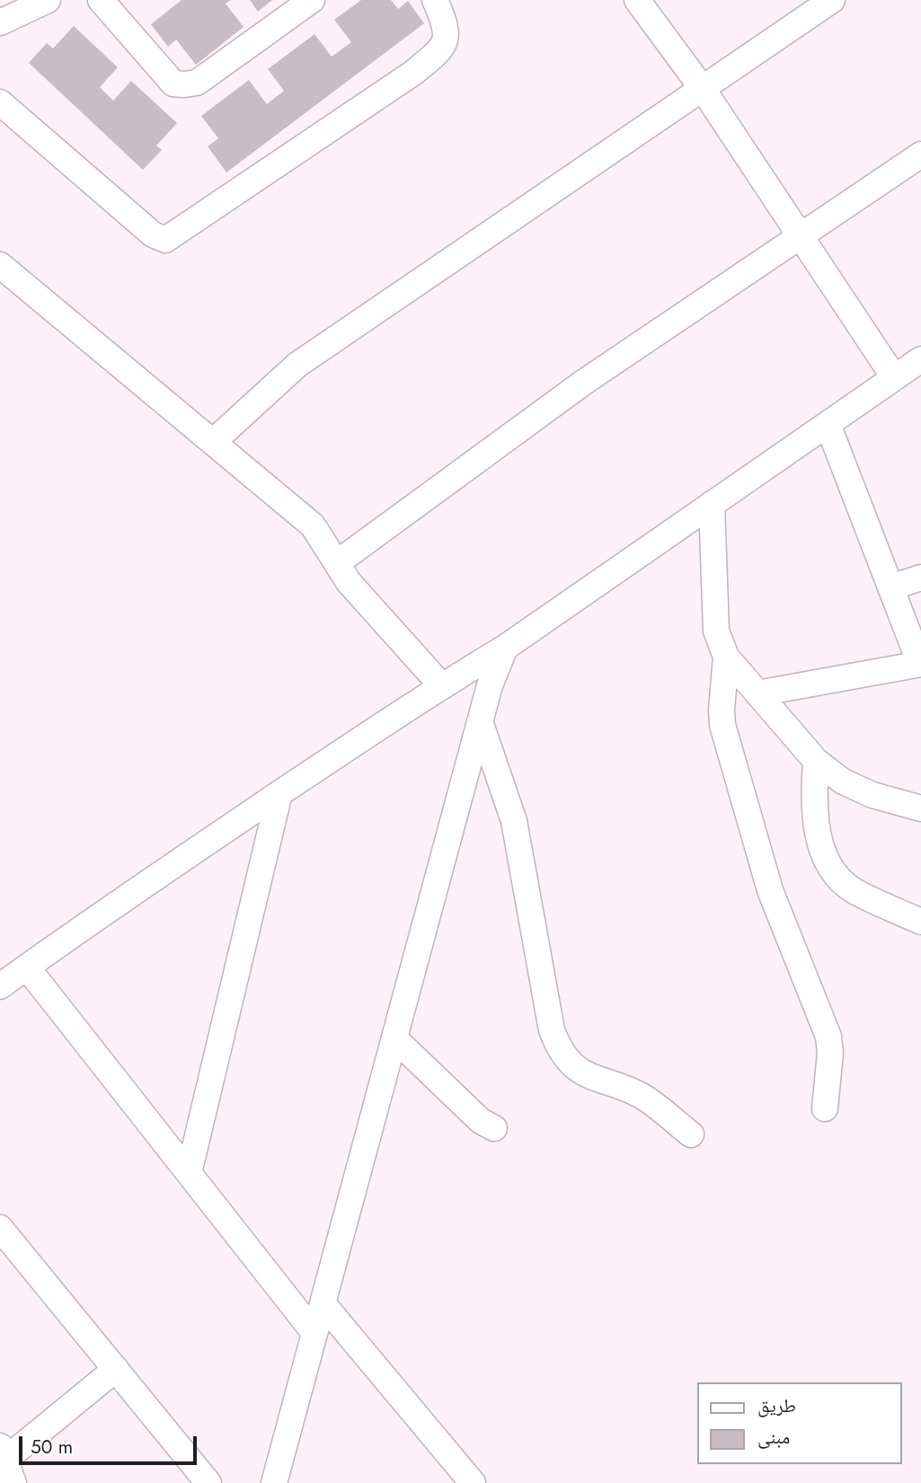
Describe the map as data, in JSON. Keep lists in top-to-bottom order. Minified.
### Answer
{"legend":["طريق","مبنى"],"scale_bar":"50 m"}
